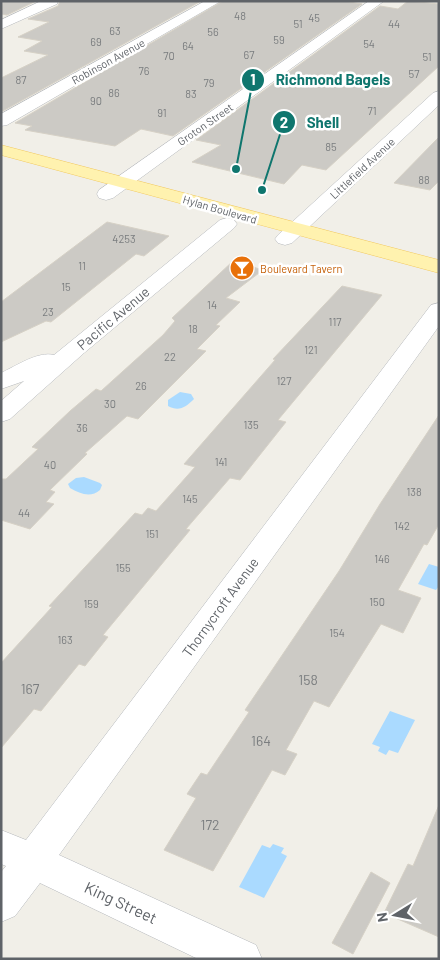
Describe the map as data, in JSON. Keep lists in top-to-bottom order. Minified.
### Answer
{"streets":{"main road":["Hylan Boulevard"],"street":["Robinson Avenue","Groton Street","Littlefield Avenue","Pacific Avenue","Thornycroft Avenue","King Street"]},"crossings":[["Groton Street","Hylan Boulevard"],["Littlefield Avenue","Hylan Boulevard"],["Hylan Boulevard","Pacific Avenue"],["Thornycroft Avenue","King Street"]],"places":{"other":["Richmond Bagels","Shell"],"bar":["Boulevard Tavern"]},"house_numbers":["48","45","51","44","63","56","59","69","54","64","67","70","51","76","57","87","79","86","83","90","71","91","85","88","4253","11","15","14","23","117","18","121","22","127","26","30","135","36","141","40","138","145","44","142","151","146","155","150","159","154","163","158","167","164","172"],"north":"left"}
